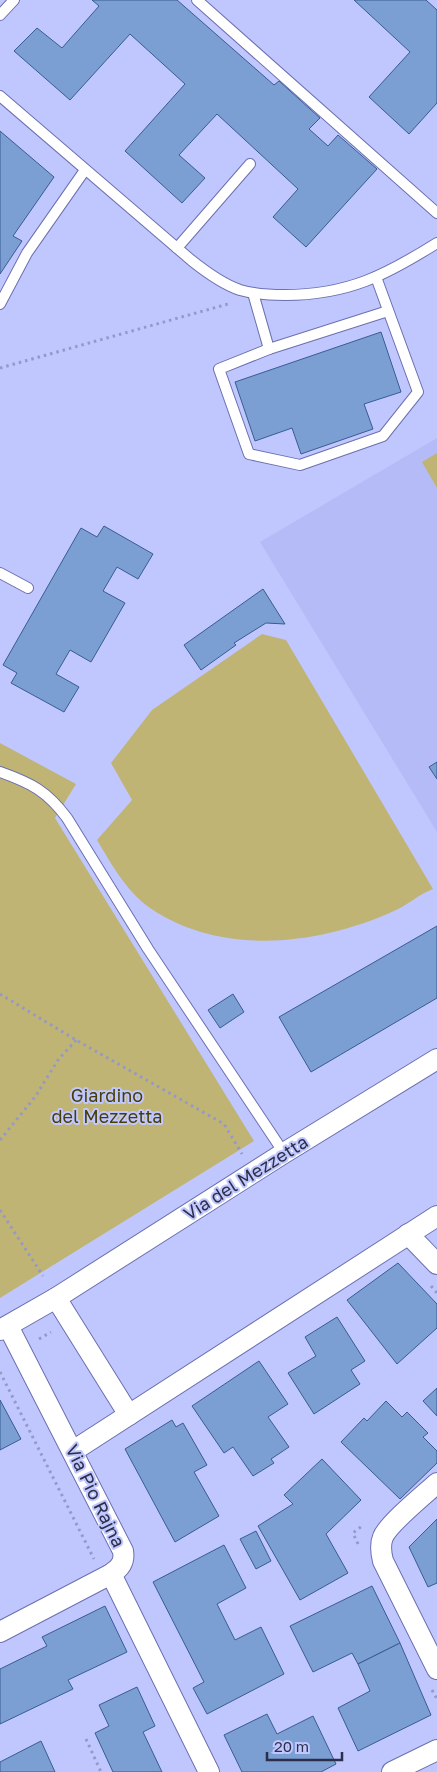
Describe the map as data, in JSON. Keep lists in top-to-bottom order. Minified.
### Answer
{"streets":{"street":["Via del Mezzetta","Via Pio Rajna"]},"crossings":[["Via del Mezzetta","Via Pio Rajna"]],"parks":["Giardino del Mezzetta"],"scale_bar":"20 m"}
